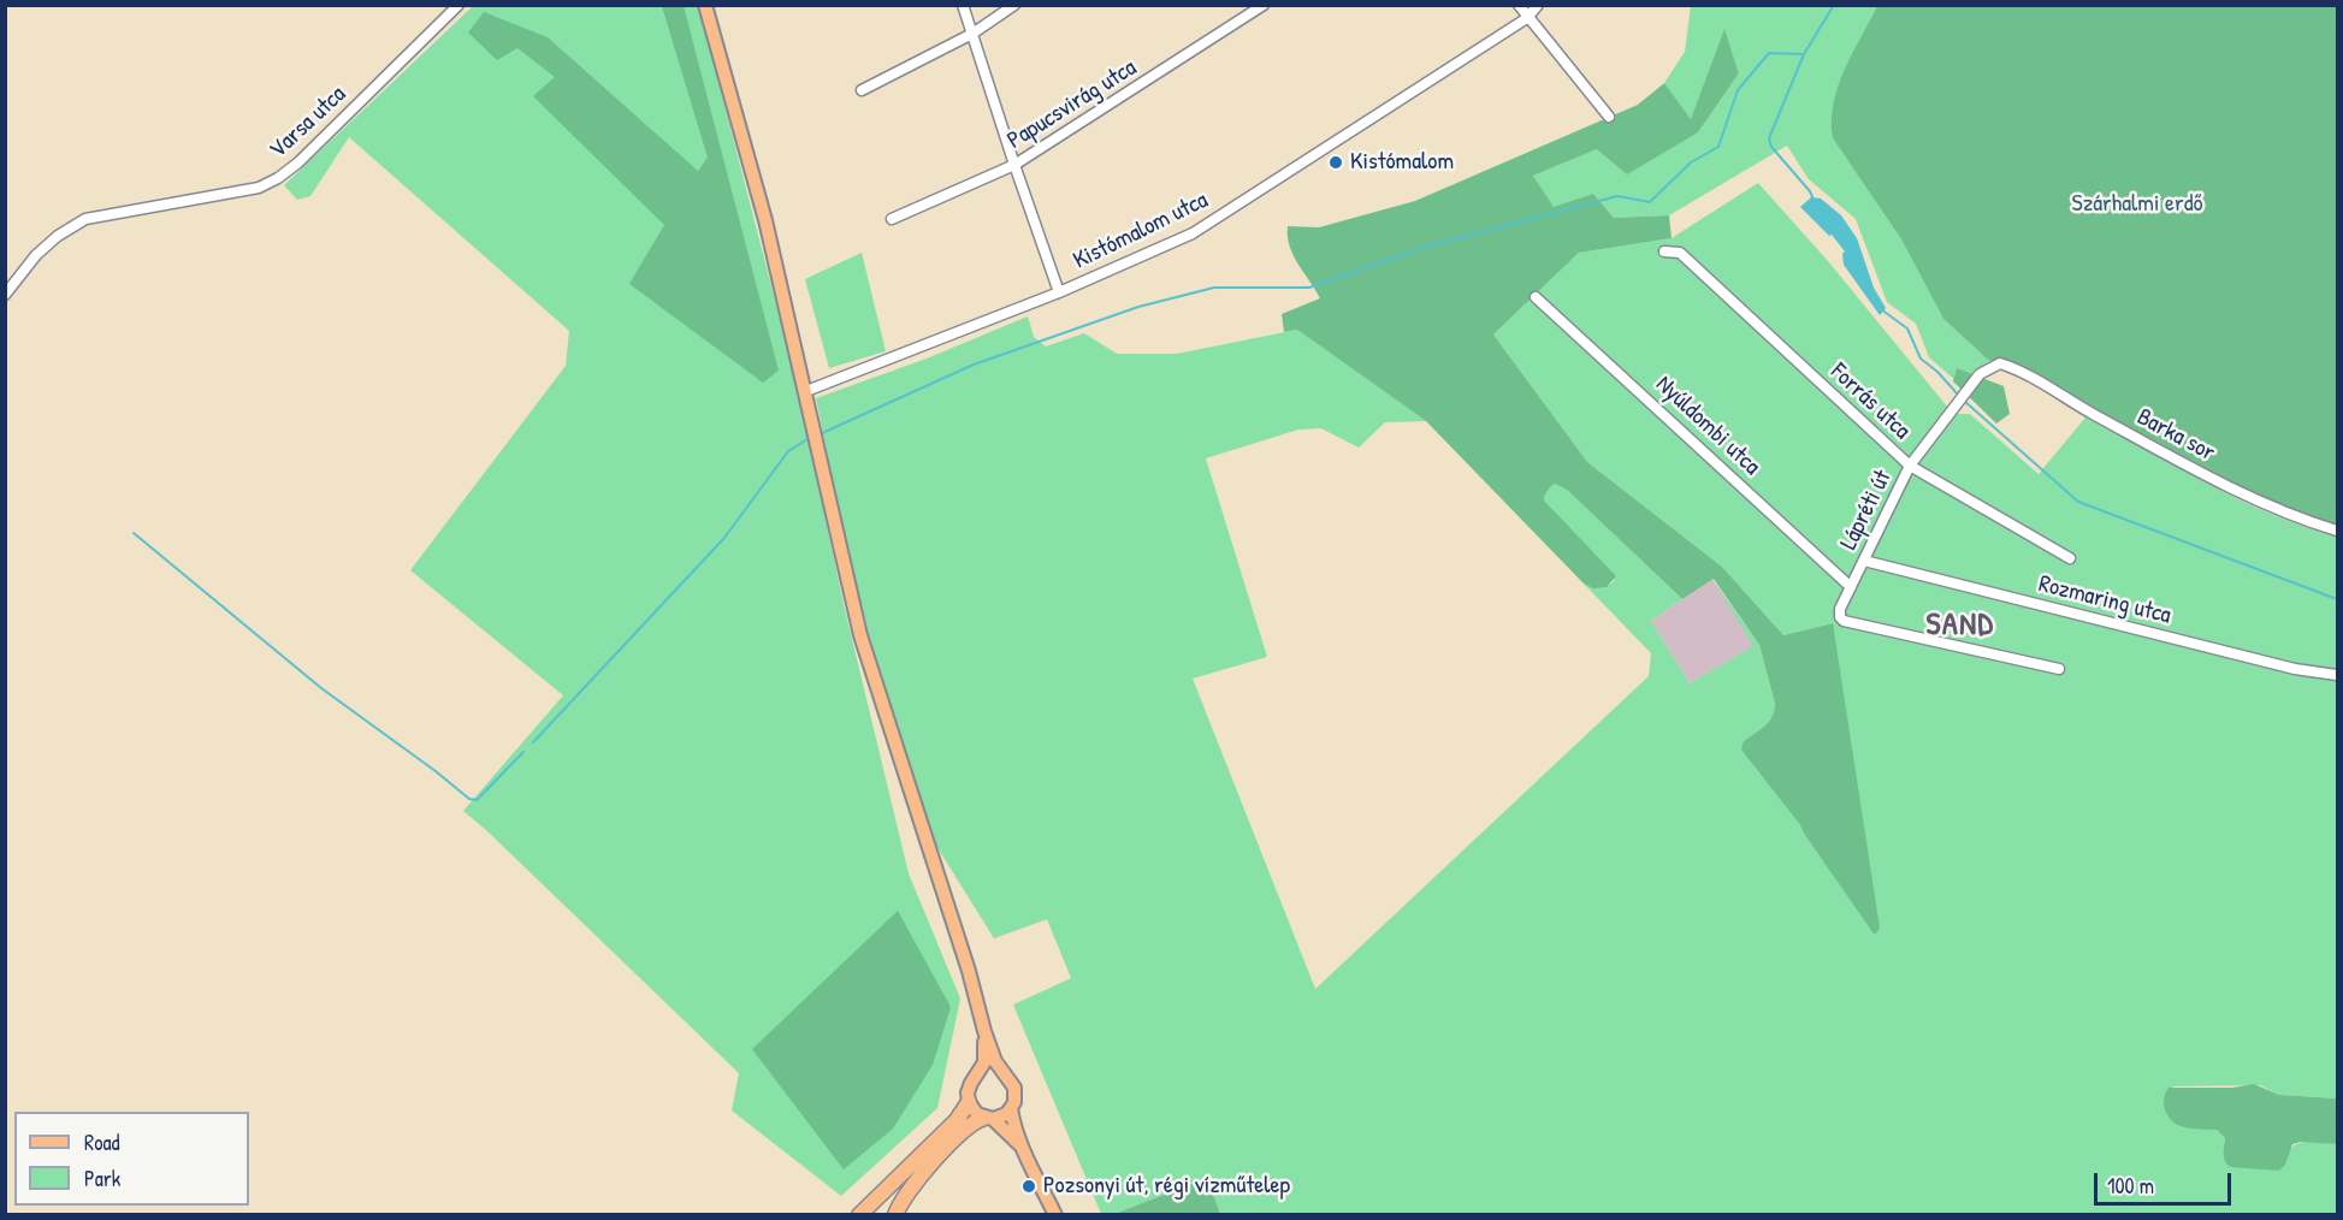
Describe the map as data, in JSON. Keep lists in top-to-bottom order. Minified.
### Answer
{"streets":{"street":["Papucsvirág utca","Varsa utca","Kistómalom utca","Forrás utca","Nyúldombi utca","Barka sor","Lápréti út","Rozmaring utca"]},"crossings":[["Forrás utca","Lápréti út"],["Nyúldombi utca","Lápréti út"],["Barka sor","Lápréti út"],["Lápréti út","Rozmaring utca"]],"districts":["SAND"],"parks":["Szárhalmi erdő"],"places":["Kistómalom","Pozsonyi út, régi vízműtelep"],"legend":["Road","Park"],"scale_bar":"100 m"}
